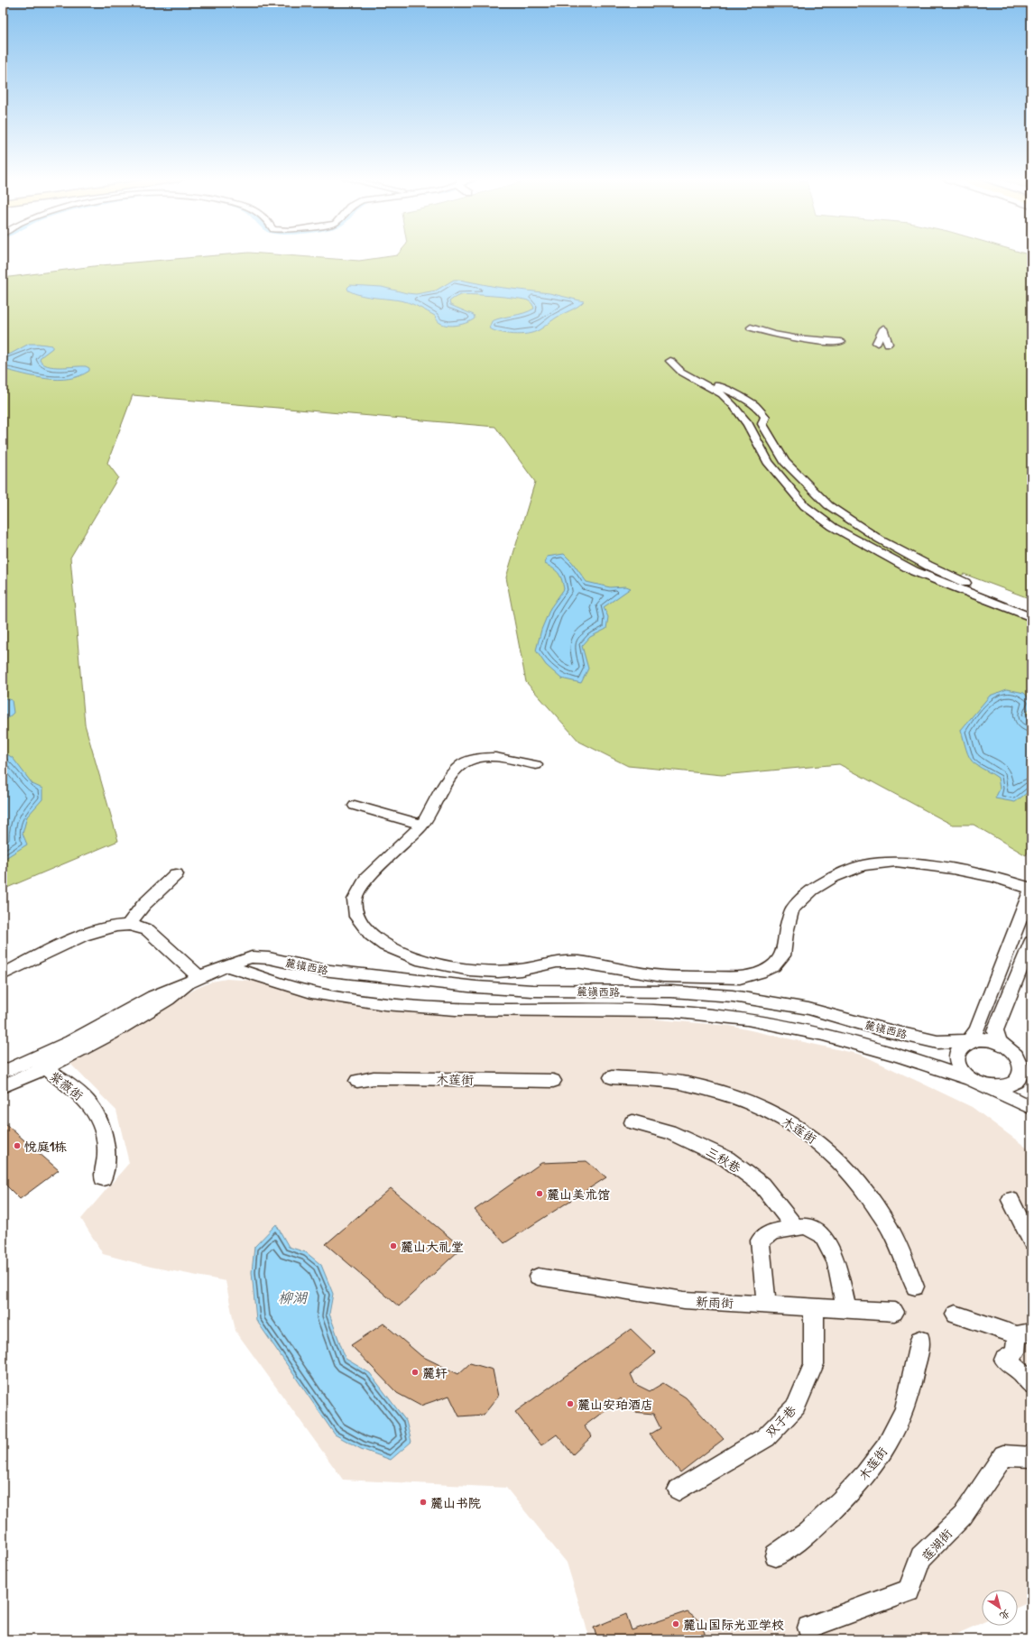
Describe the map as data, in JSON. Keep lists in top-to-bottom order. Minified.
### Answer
{"streets":{"street":["麓镇西路","木莲街","紫薇街","三秋巷","新雨街","双子巷","莲湖街"]},"crossings":[["麓镇西路","紫薇街"],["新雨街","双子巷"]],"water":["柳湖"],"places":["悦庭1栋","麓山美术馆","麓山大礼堂","麓轩","麓山安珀酒店","麓山书院","麓山国际光亚学校"],"north":"bottom right"}
